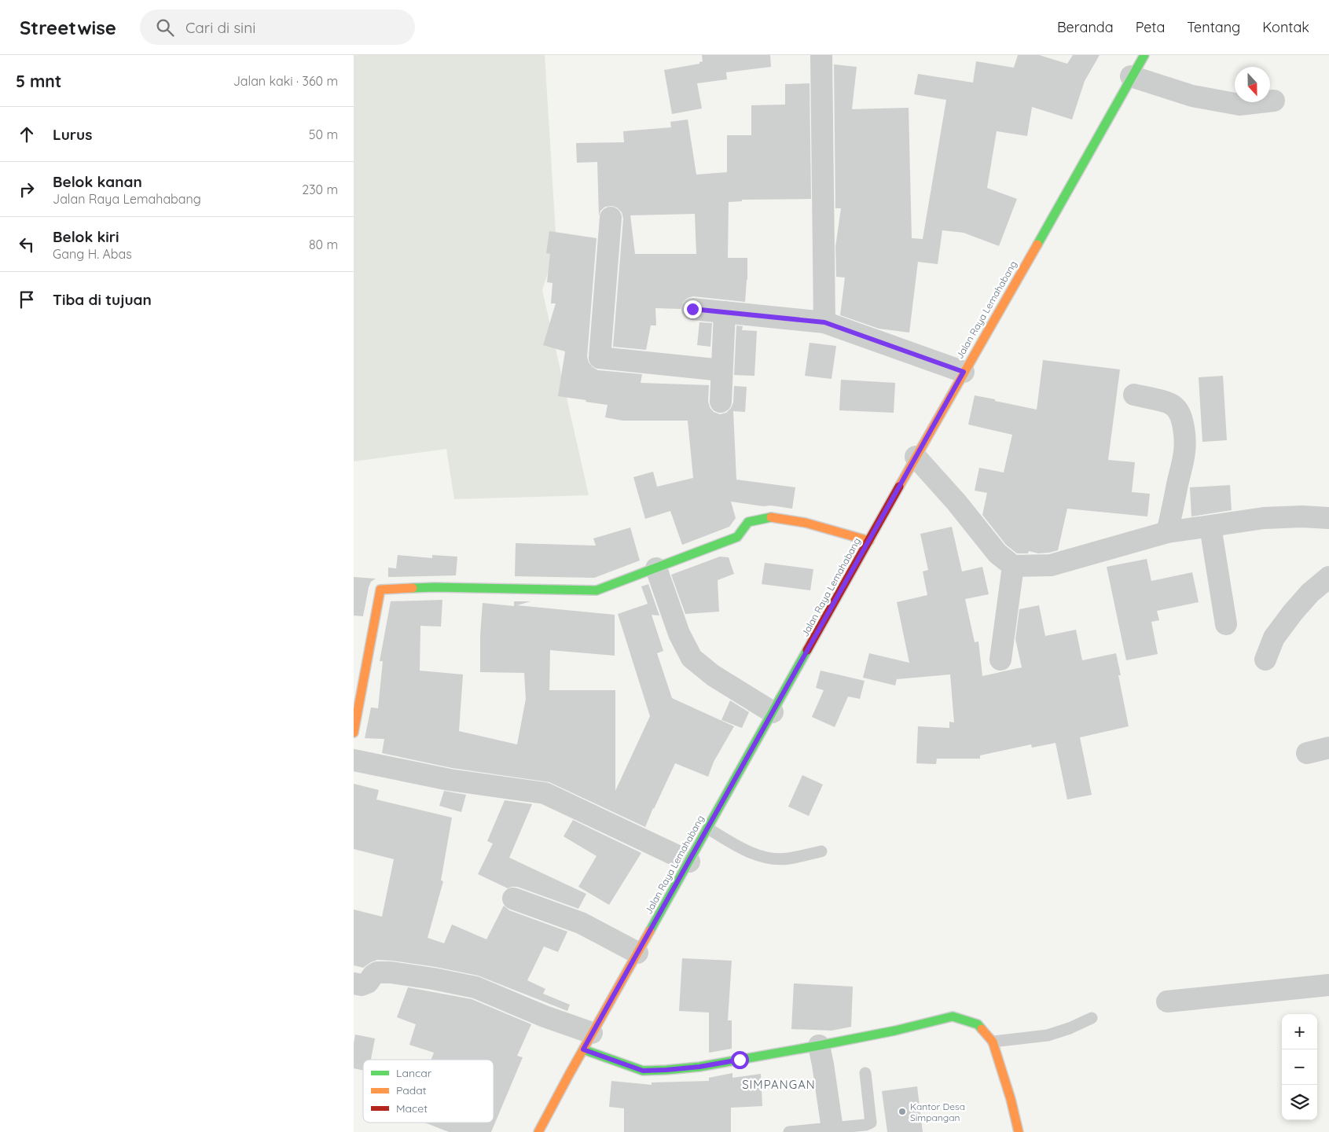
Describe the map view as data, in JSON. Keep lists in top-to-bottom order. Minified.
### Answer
{"streets":{"main road":["Jalan Raya Lemahabang"]},"districts":["SIMPANGAN"],"places":["Kantor Desa Simpangan"],"legend":["Lancar","Padat","Macet"],"north":"bottom","page":{"header":"Streetwise","search":"Cari di sini","nav":["Beranda","Peta","Tentang","Kontak"],"heading":["5 mnt","Jalan kaki · 360 m"],"list":[["Lurus","50 m"],["Belok kanan","Jalan Raya Lemahabang","230 m"],["Belok kiri","Gang H. Abas","80 m"],"Tiba di tujuan"],"map_buttons":["+","−"]}}
